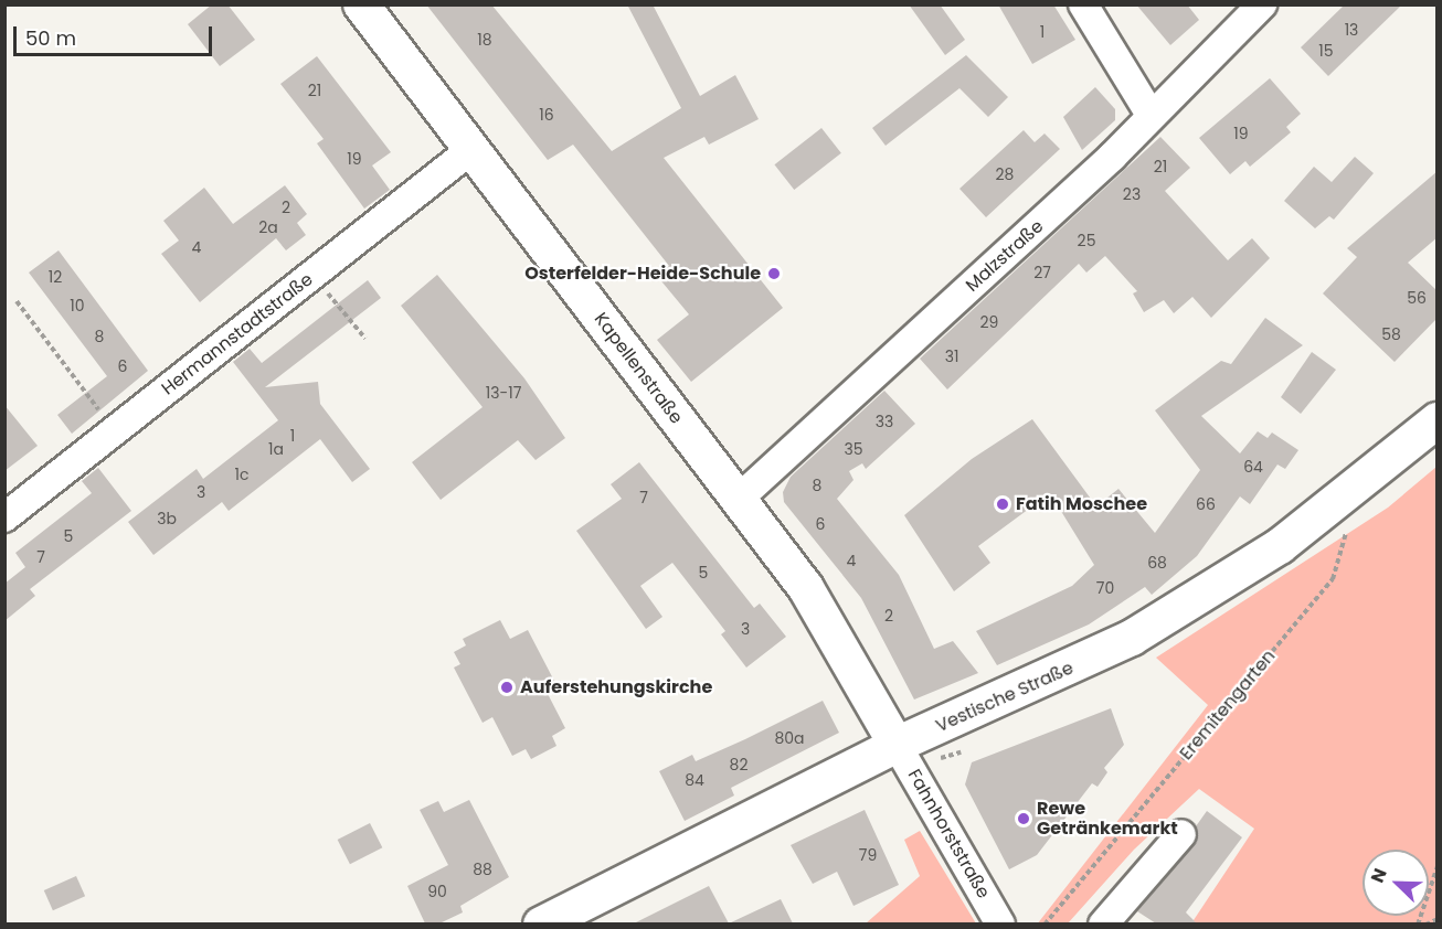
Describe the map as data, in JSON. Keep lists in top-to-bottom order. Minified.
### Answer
{"streets":{"street":["Malzstraße","Hermannstadtstraße","Kapellenstraße","Vestische Straße","Fahnhorststraße"],"path":["Eremitengarten"]},"crossings":[["Malzstraße","Kapellenstraße"],["Hermannstadtstraße","Kapellenstraße"],["Kapellenstraße","Vestische Straße"],["Kapellenstraße","Fahnhorststraße"],["Vestische Straße","Fahnhorststraße"]],"places":["Osterfelder-Heide-Schule","Fatih Moschee","Auferstehungskirche","Rewe Getränkemarkt"],"house_numbers":["13","1","18","15","21","16","19","19","21","28","23","2","2a","25","4","27","12","56","10","29","58","8","31","6","13-17","33","1","1a","35","64","1c","8","3","7","66","3b","6","5","7","4","68","5","70","2","3","80a","82","84","79","88","90"],"scale_bar":"50 m","north":"top left"}
